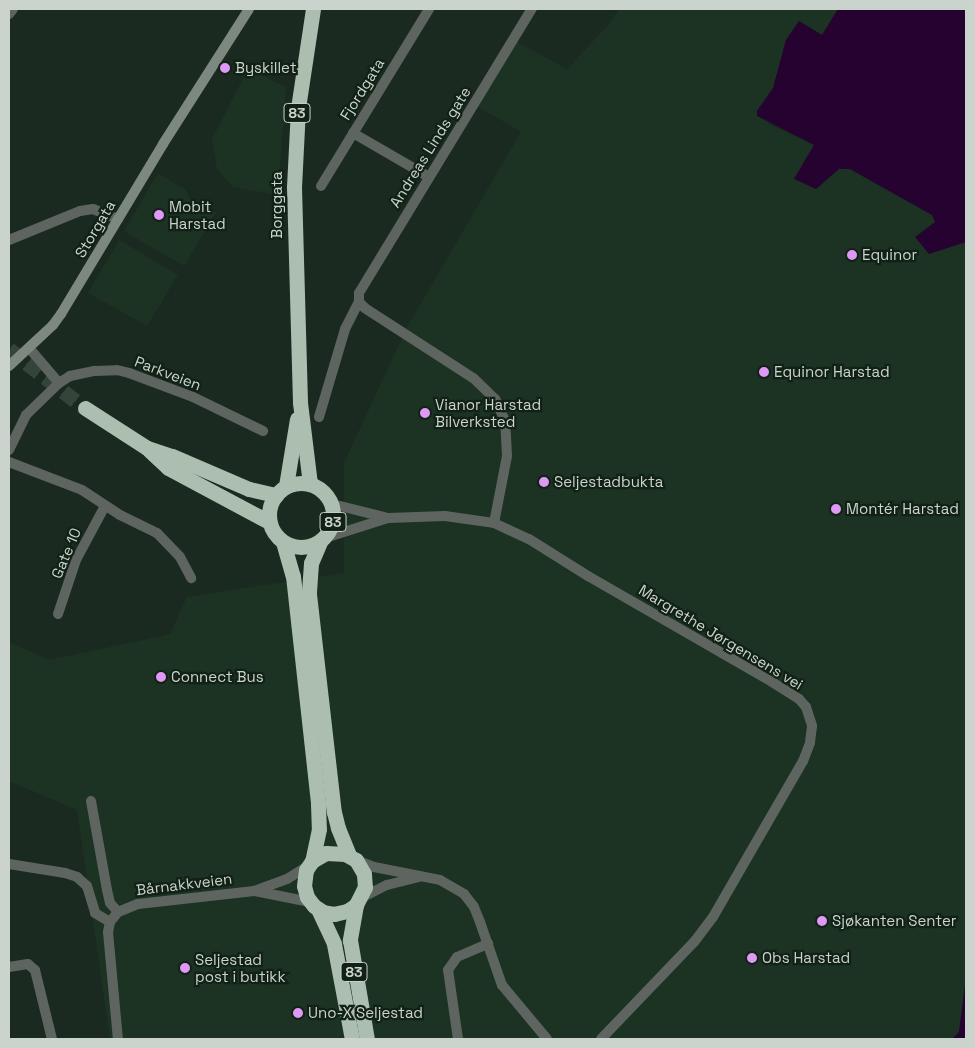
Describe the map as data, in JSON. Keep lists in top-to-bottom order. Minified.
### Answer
{"streets":{"highway":["83","Borggata"],"street":["Fjordgata","Andreas Linds gate","Storgata","Parkveien","Gate 10","Margrethe Jørgensens vei","Bårnakkveien"]},"crossings":[["83","Borggata"],["83","Margrethe Jørgensens vei"],["83","Bårnakkveien"],["Borggata","Margrethe Jørgensens vei"]],"places":["Byskillet","Mobit Harstad","Equinor","Equinor Harstad","Vianor Harstad Bilverksted","Seljestadbukta","Montér Harstad","Connect Bus","Sjøkanten Senter","Obs Harstad","Seljestad post i butikk","Uno-X Seljestad"]}
